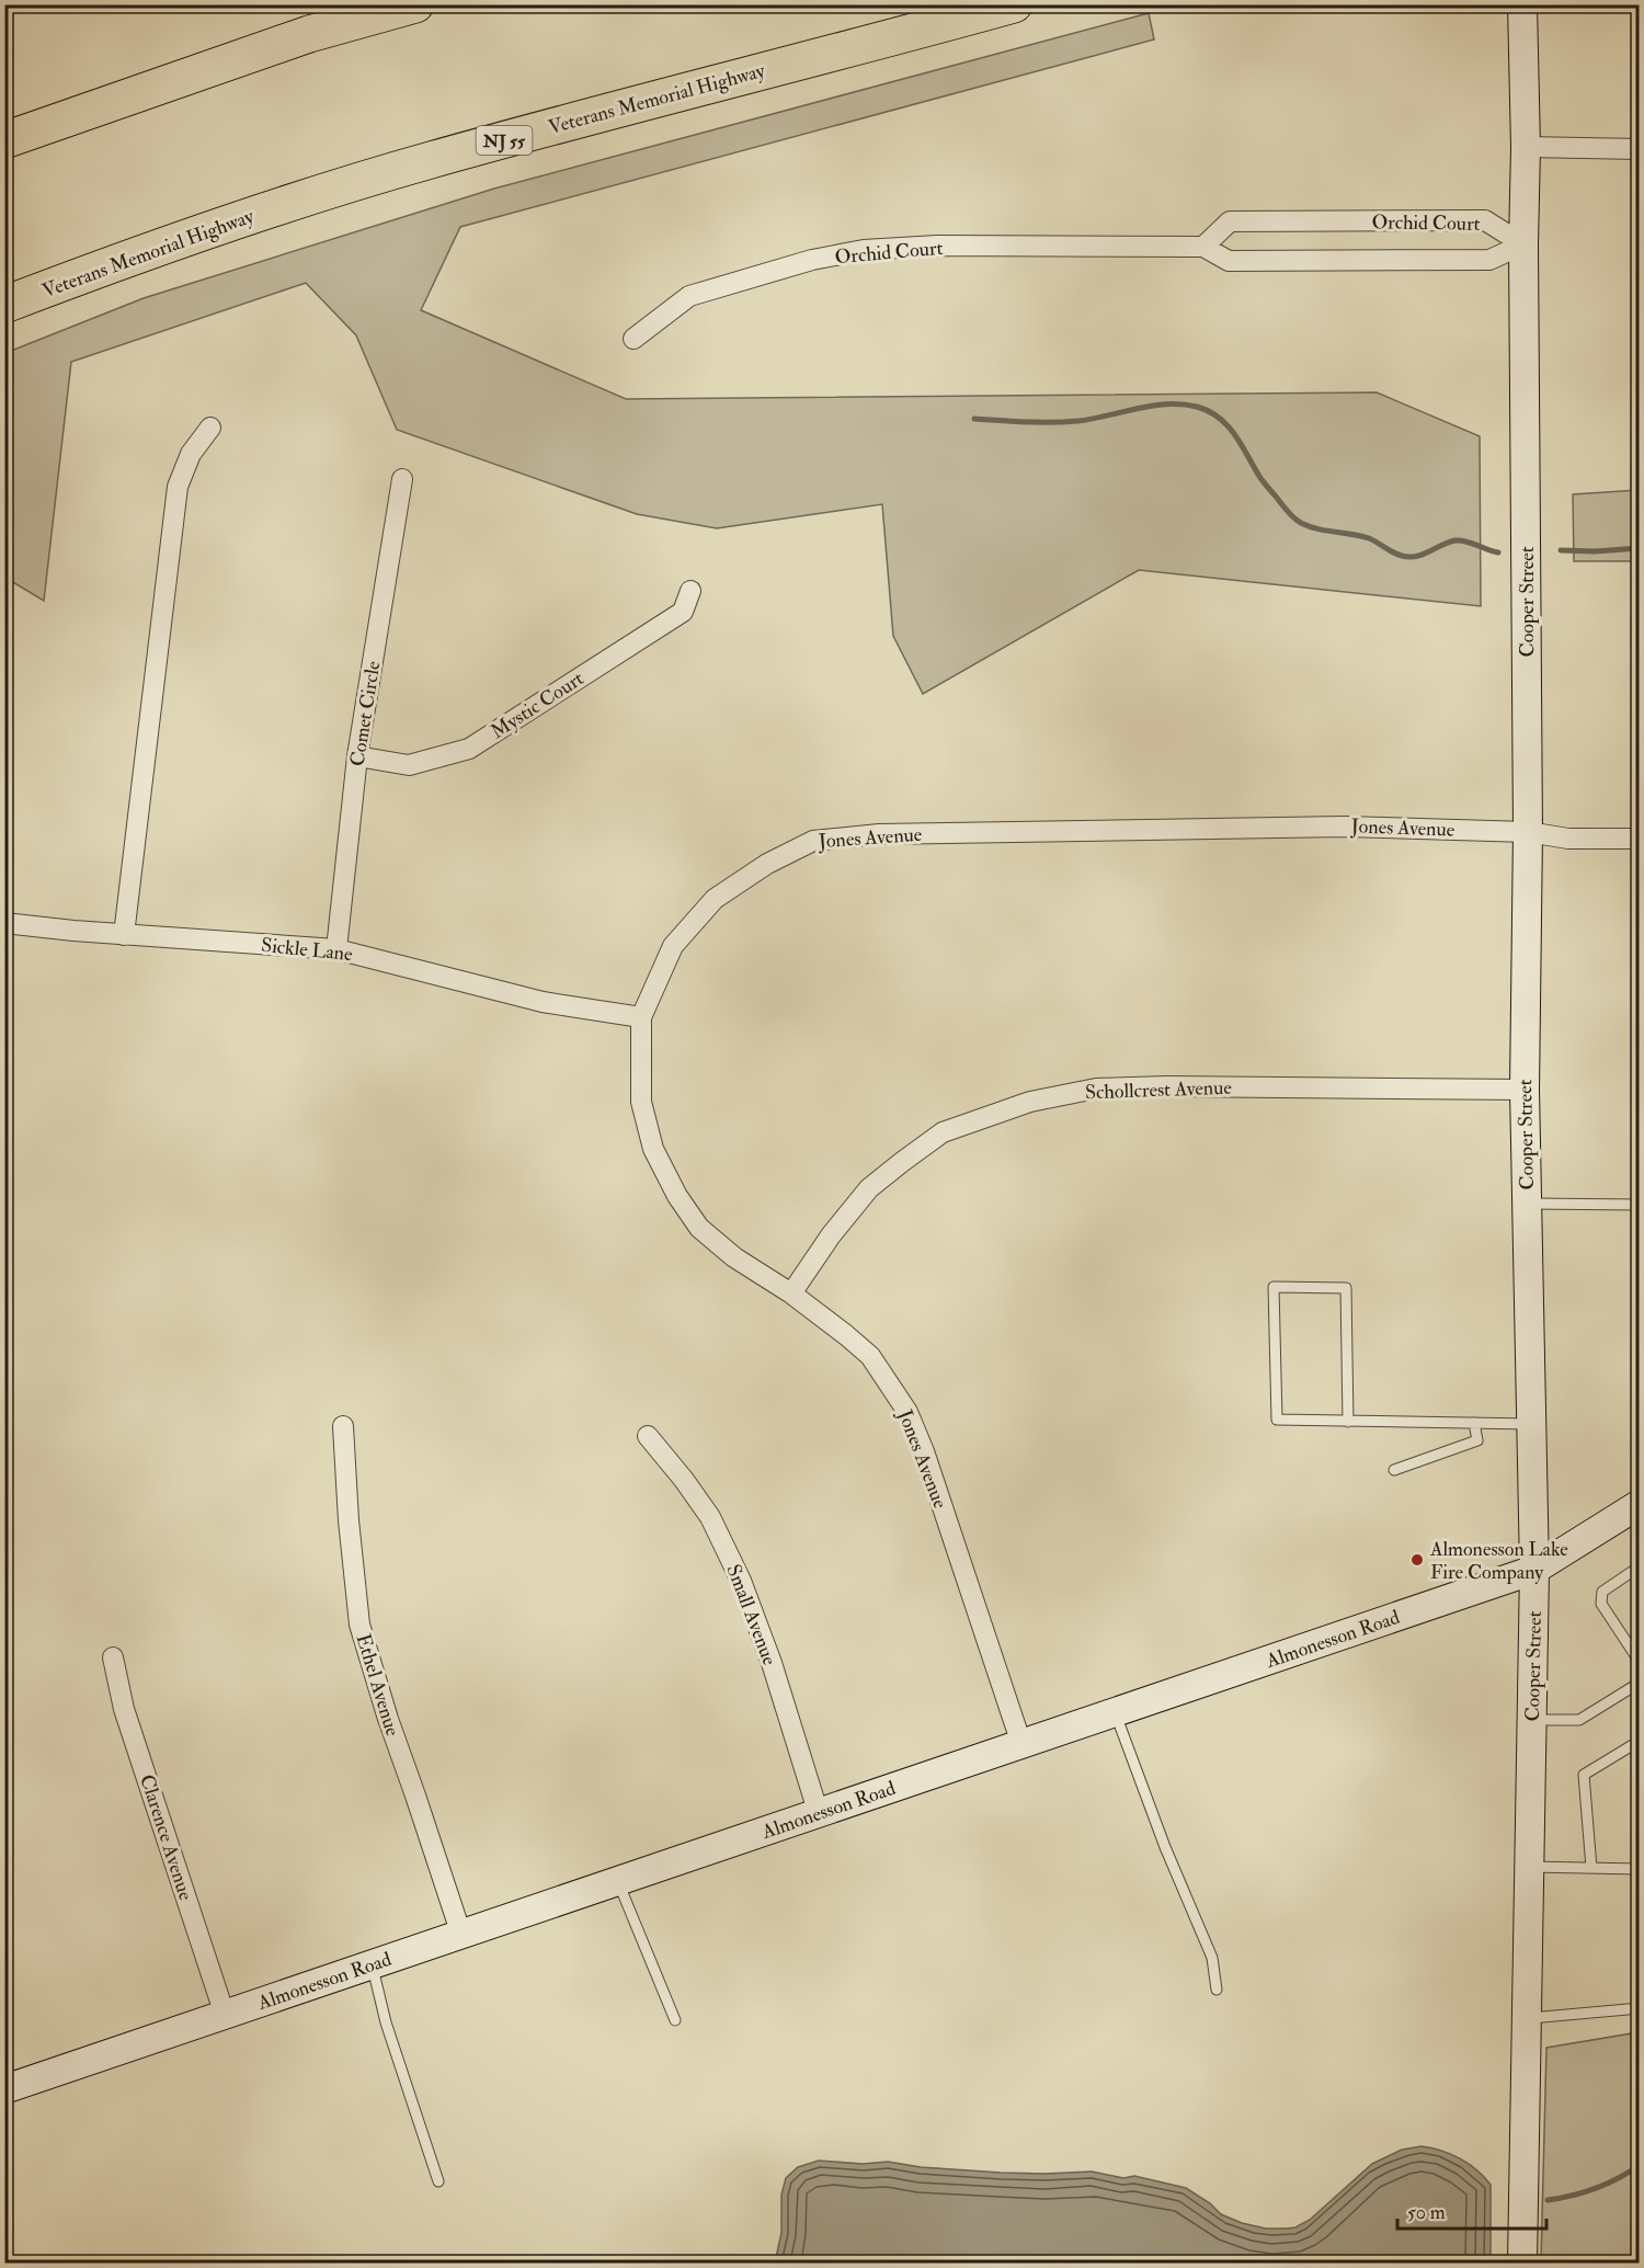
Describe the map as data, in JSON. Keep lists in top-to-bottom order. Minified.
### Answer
{"streets":{"highway":["Veterans Memorial Highway","NJ 55"],"main road":["Cooper Street","Almonesson Road"],"street":["Orchid Court","Mystic Court","Comet Circle","Jones Avenue","Sickle Lane","Schollcrest Avenue","Small Avenue","Ethel Avenue","Clarence Avenue"]},"crossings":[["Orchid Court","Cooper Street"],["Cooper Street","Jones Avenue"],["Cooper Street","Schollcrest Avenue"],["Cooper Street","Almonesson Road"],["Mystic Court","Comet Circle"],["Comet Circle","Sickle Lane"],["Jones Avenue","Sickle Lane"],["Jones Avenue","Schollcrest Avenue"],["Jones Avenue","Almonesson Road"],["Small Avenue","Almonesson Road"],["Almonesson Road","Ethel Avenue"],["Almonesson Road","Clarence Avenue"]],"places":["Almonesson Lake Fire Company"],"scale_bar":"50 m"}
